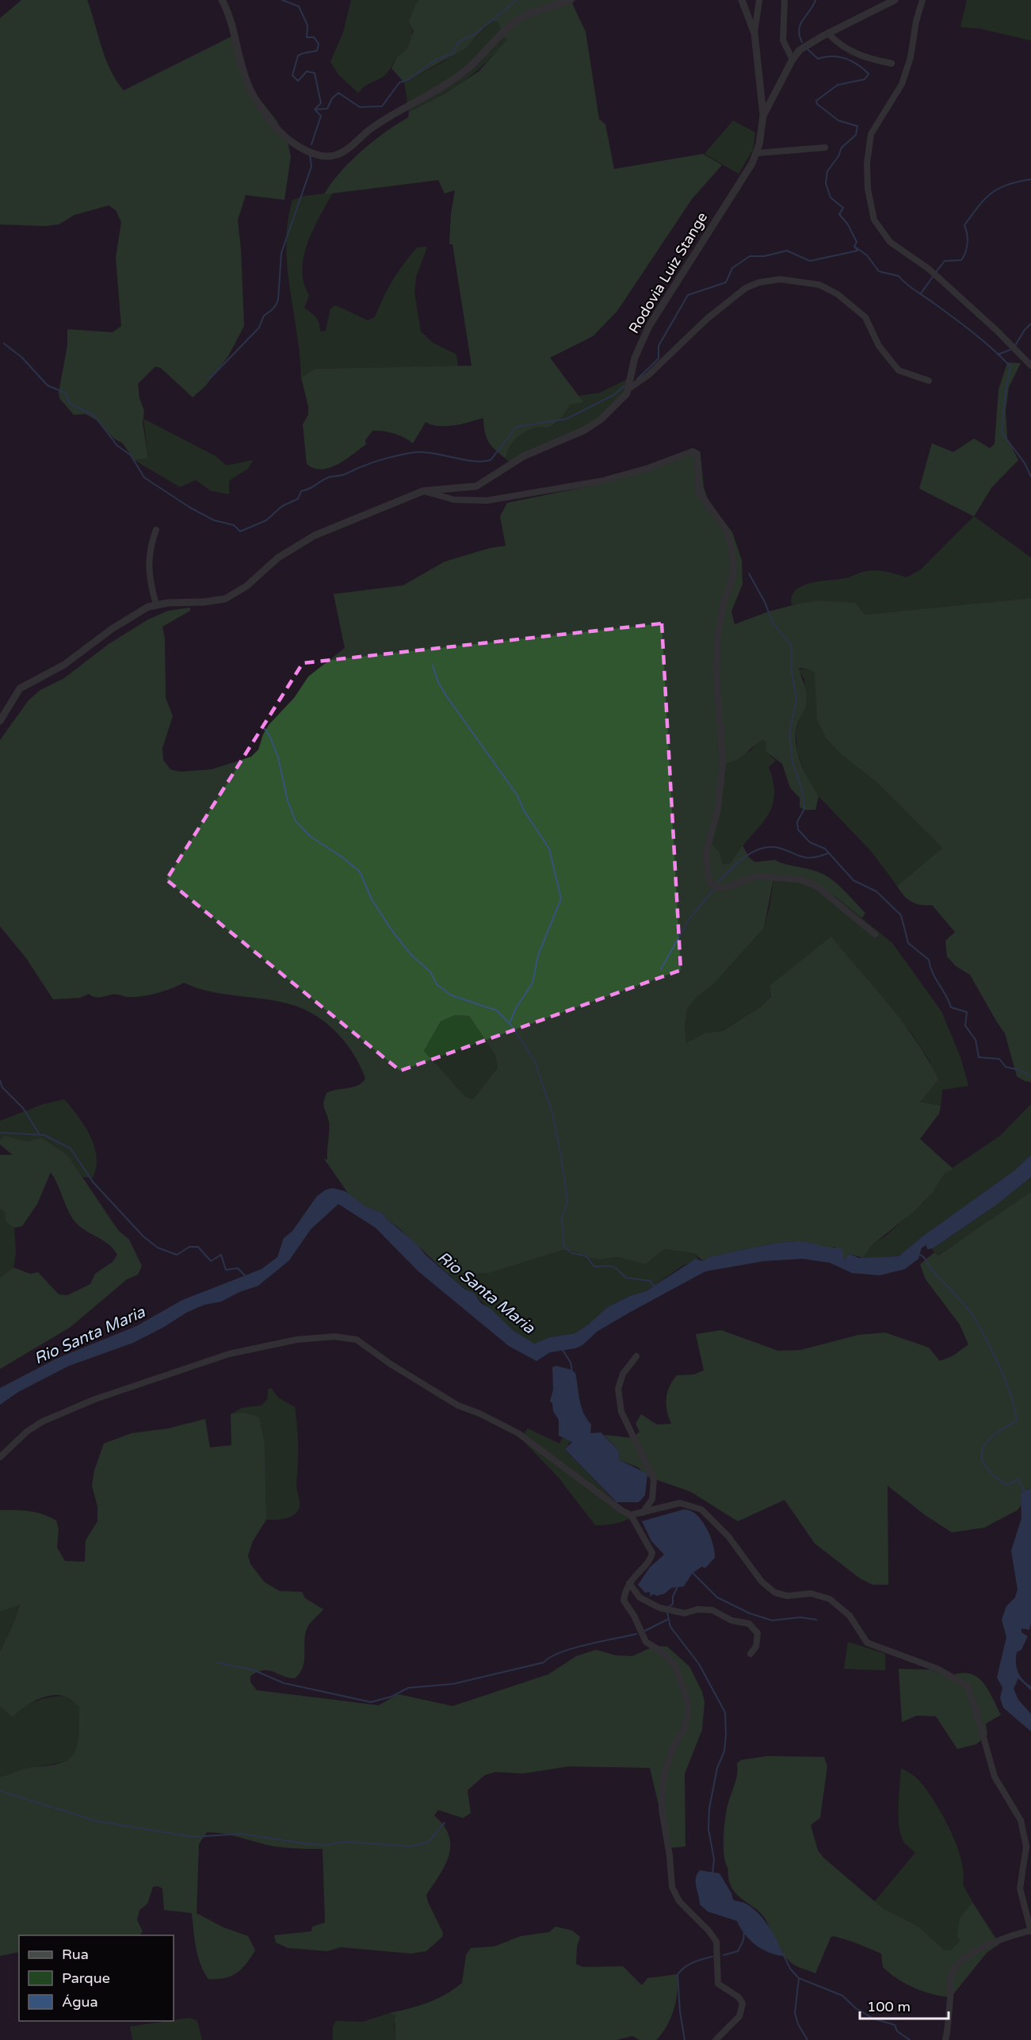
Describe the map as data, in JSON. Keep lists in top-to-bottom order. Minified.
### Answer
{"streets":{"street":["Rodovia Luiz Stange"]},"water":["Rio Santa Maria"],"legend":["Rua","Parque","Água"],"scale_bar":"100 m"}
